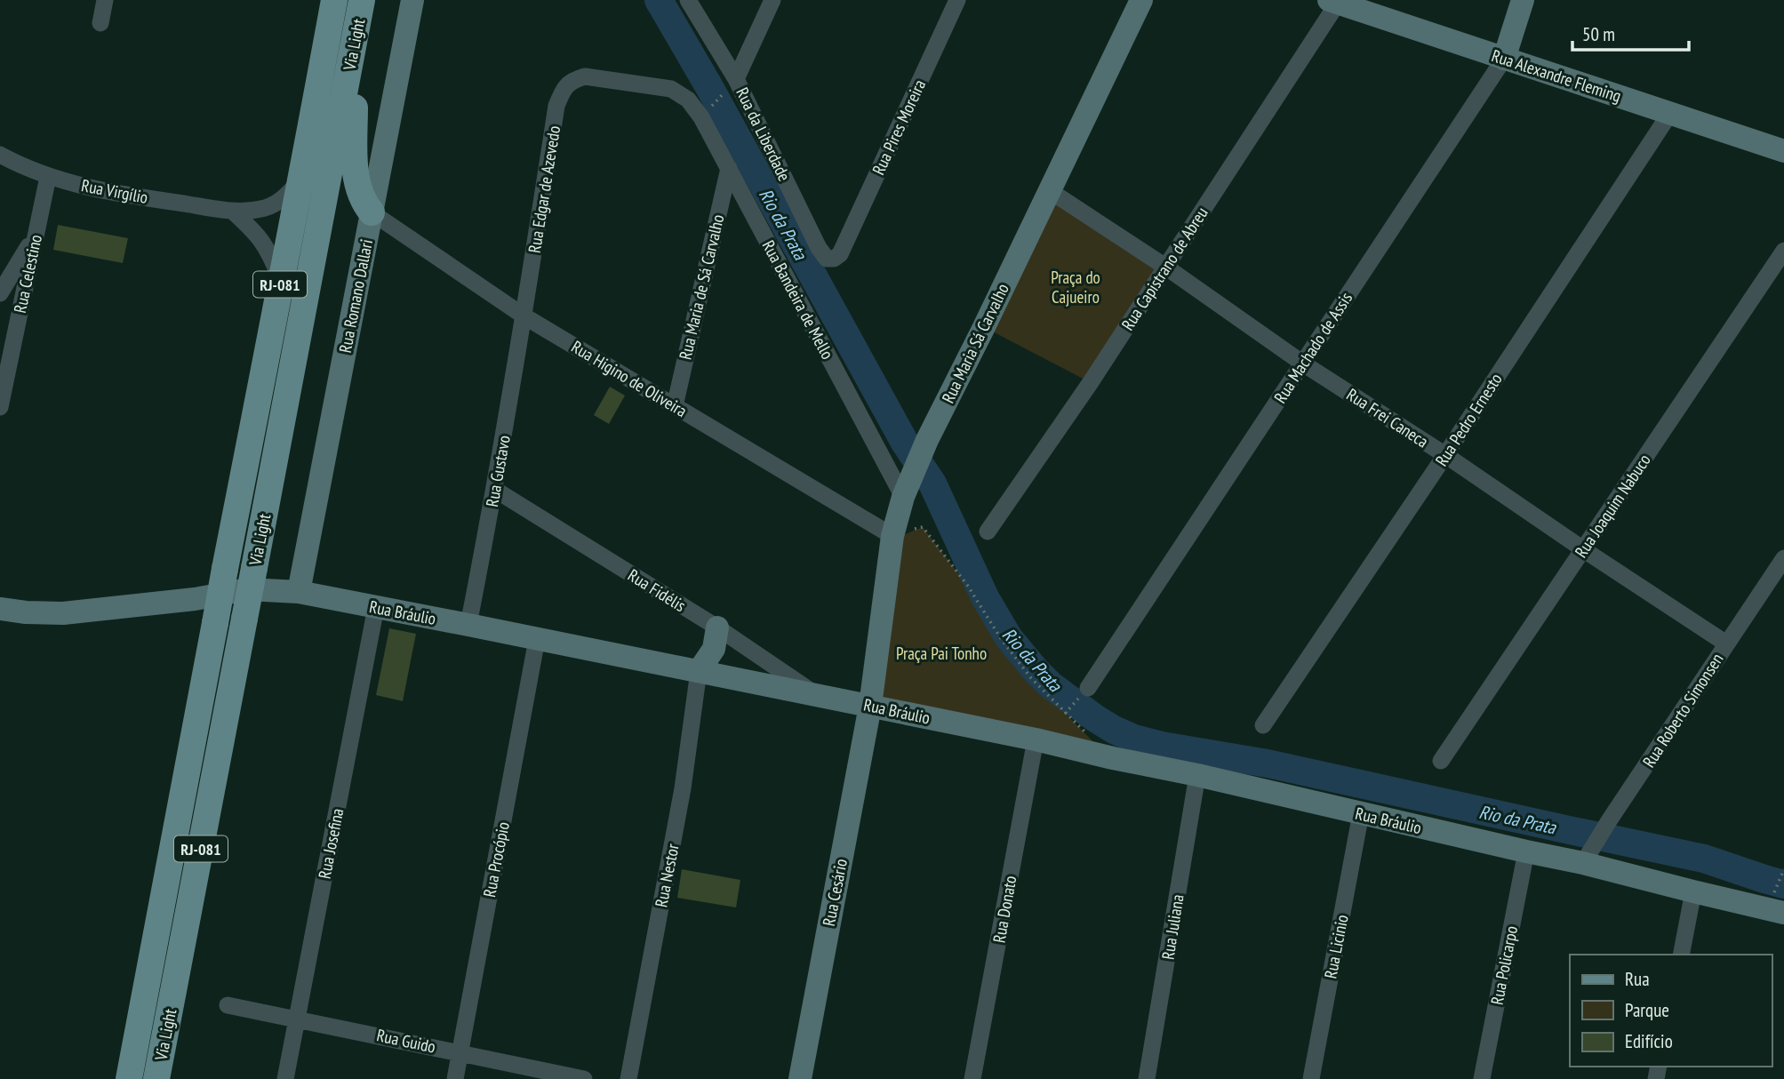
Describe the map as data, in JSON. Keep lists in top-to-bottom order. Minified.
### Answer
{"streets":{"main road":["Via Light","RJ-081"],"street":["Rua Alexandre Fleming","Rua Pires Moreira","Rua da Liberdade","Rua Edgar de Azevedo","Rua Virgílio","Rua Capistrano de Abreu","Rua Celestino","Rua Maria de Sá Carvalho","Rua Romano Dallari","Rua Bandeira de Mello","Rua Maria Sá Carvalho","Rua Machado de Assis","Rua Higino de Oliveira","Rua Frei Caneca","Rua Pedro Ernesto","Rua Gustavo","Rua Joaquim Nabuco","Rua Fidélis","Rua Bráulio","Rua Roberto Simonsen","Rua Josefina","Rua Procópio","Rua Nestor","Rua Cesário","Rua Donato","Rua Juliana","Rua Licinio","Rua Policarpo","Rua Guido"]},"crossings":[["Via Light","Rua Virgílio"],["Rua Alexandre Fleming","Rua Capistrano de Abreu"],["Rua Alexandre Fleming","Rua Machado de Assis"],["Rua Alexandre Fleming","Rua Pedro Ernesto"],["Rua Pires Moreira","Rua da Liberdade"],["Rua Edgar de Azevedo","Rua Bandeira de Mello"],["Rua Edgar de Azevedo","Rua Higino de Oliveira"],["Rua Edgar de Azevedo","Rua Gustavo"],["Rua Virgílio","Rua Celestino"],["Rua Capistrano de Abreu","Rua Frei Caneca"],["Rua Maria de Sá Carvalho","Rua Bandeira de Mello"],["Rua Maria de Sá Carvalho","Rua Higino de Oliveira"],["Rua Romano Dallari","Rua Higino de Oliveira"],["Rua Romano Dallari","Rua Bráulio"],["Rua Bandeira de Mello","Rua Maria Sá Carvalho"],["Rua Maria Sá Carvalho","Rua Higino de Oliveira"],["Rua Maria Sá Carvalho","Rua Frei Caneca"],["Rua Maria Sá Carvalho","Rua Bráulio"],["Rua Maria Sá Carvalho","Rua Cesário"],["Rua Machado de Assis","Rua Frei Caneca"],["Rua Higino de Oliveira","Rua Gustavo"],["Rua Frei Caneca","Rua Pedro Ernesto"],["Rua Frei Caneca","Rua Joaquim Nabuco"],["Rua Frei Caneca","Rua Roberto Simonsen"],["Rua Gustavo","Rua Fidélis"],["Rua Gustavo","Rua Bráulio"],["Rua Fidélis","Rua Bráulio"],["Rua Bráulio","Rua Roberto Simonsen"],["Rua Bráulio","Rua Josefina"],["Rua Bráulio","Rua Procópio"],["Rua Bráulio","Rua Nestor"],["Rua Bráulio","Rua Cesário"],["Rua Bráulio","Rua Donato"],["Rua Bráulio","Rua Juliana"],["Rua Bráulio","Rua Licinio"],["Rua Bráulio","Rua Policarpo"],["Rua Josefina","Rua Guido"],["Rua Procópio","Rua Guido"]],"water":["Rio da Prata"],"parks":["Praça do Cajueiro","Praça Pai Tonho"],"legend":["Rua","Parque","Edifício"],"scale_bar":"50 m"}
